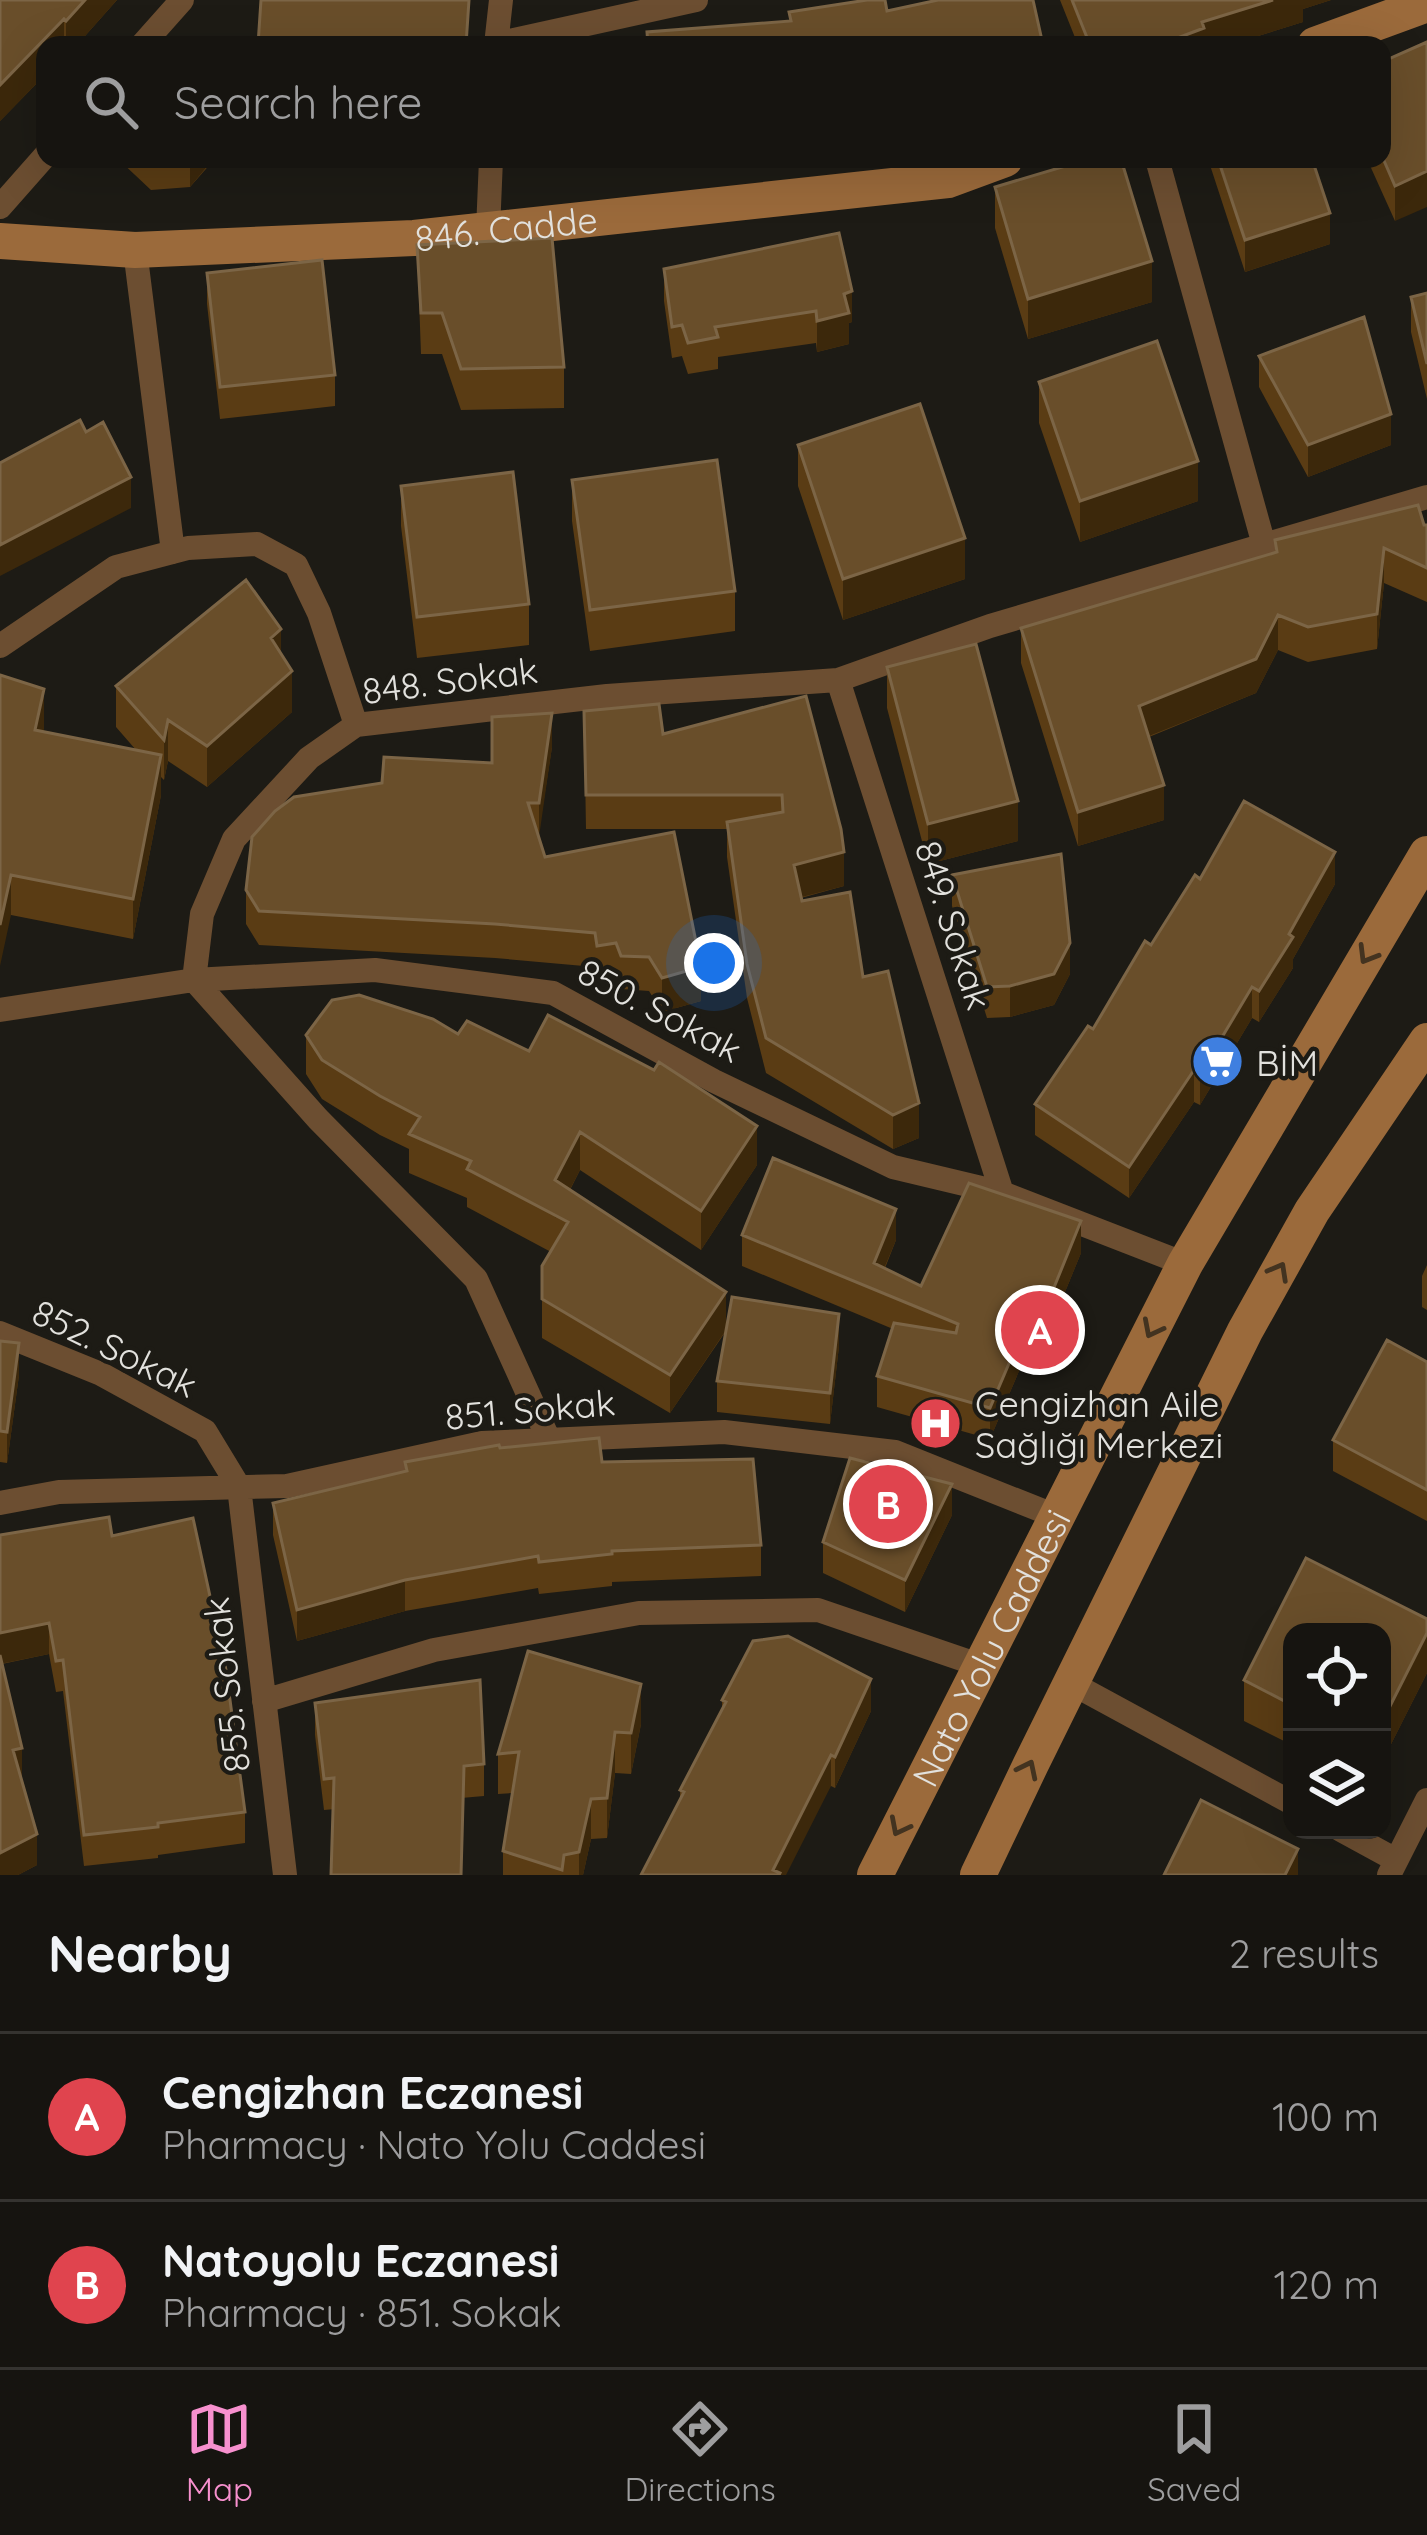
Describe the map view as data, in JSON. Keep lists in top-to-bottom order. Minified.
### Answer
{"streets":{"main road":["846. Cadde","Nato Yolu Caddesi"],"street":["848. Sokak","849. Sokak","850. Sokak","852. Sokak","851. Sokak","855. Sokak"]},"crossings":[["848. Sokak","849. Sokak"],["848. Sokak","850. Sokak"],["849. Sokak","850. Sokak"],["850. Sokak","Nato Yolu Caddesi"],["852. Sokak","851. Sokak"],["852. Sokak","855. Sokak"],["851. Sokak","Nato Yolu Caddesi"],["851. Sokak","855. Sokak"]],"places":{"supermarket":["BİM"],"hospital":["Cengizhan Aile Sağlığı Merkezi"]},"page":{"search":"Search here","pins":["A","B"],"heading":["Nearby","2 results"],"list":[{"mark":"A","name":"Cengizhan Eczanesi","note":"Pharmacy · Nato Yolu Caddesi","value":"100 m"},{"mark":"B","name":"Natoyolu Eczanesi","note":"Pharmacy · 851. Sokak","value":"120 m"}],"nav":["Map","Directions","Saved"]}}
